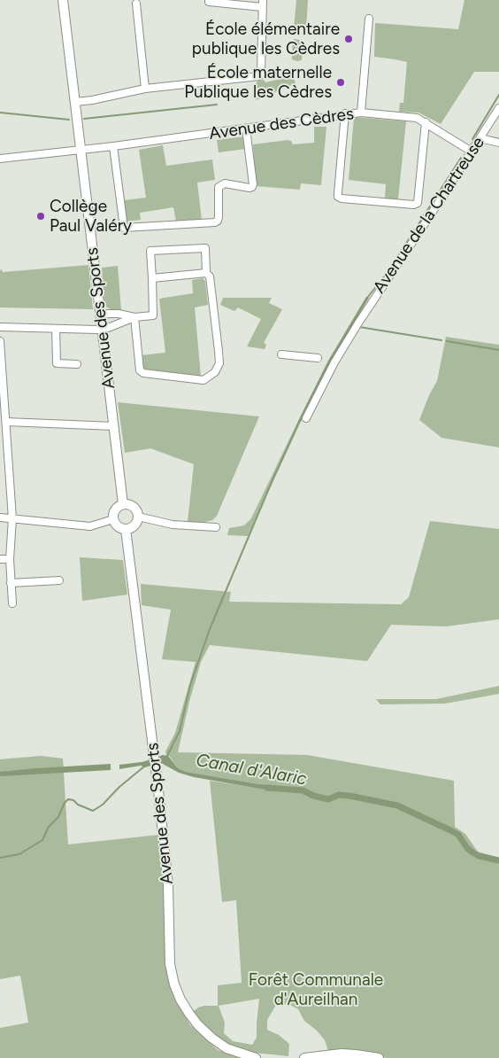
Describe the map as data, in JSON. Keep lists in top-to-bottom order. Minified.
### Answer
{"streets":{"main road":["Avenue des Sports"],"street":["Avenue des Cèdres","Avenue de la Chartreuse"]},"crossings":[["Avenue des Cèdres","Avenue de la Chartreuse"],["Avenue des Cèdres","Avenue des Sports"]],"water":["Canal d'Alaric"],"parks":["Forêt Communale d'Aureilhan"],"places":["École élémentaire publique les Cèdres","École maternelle Publique les Cèdres","Collège Paul Valéry"]}
